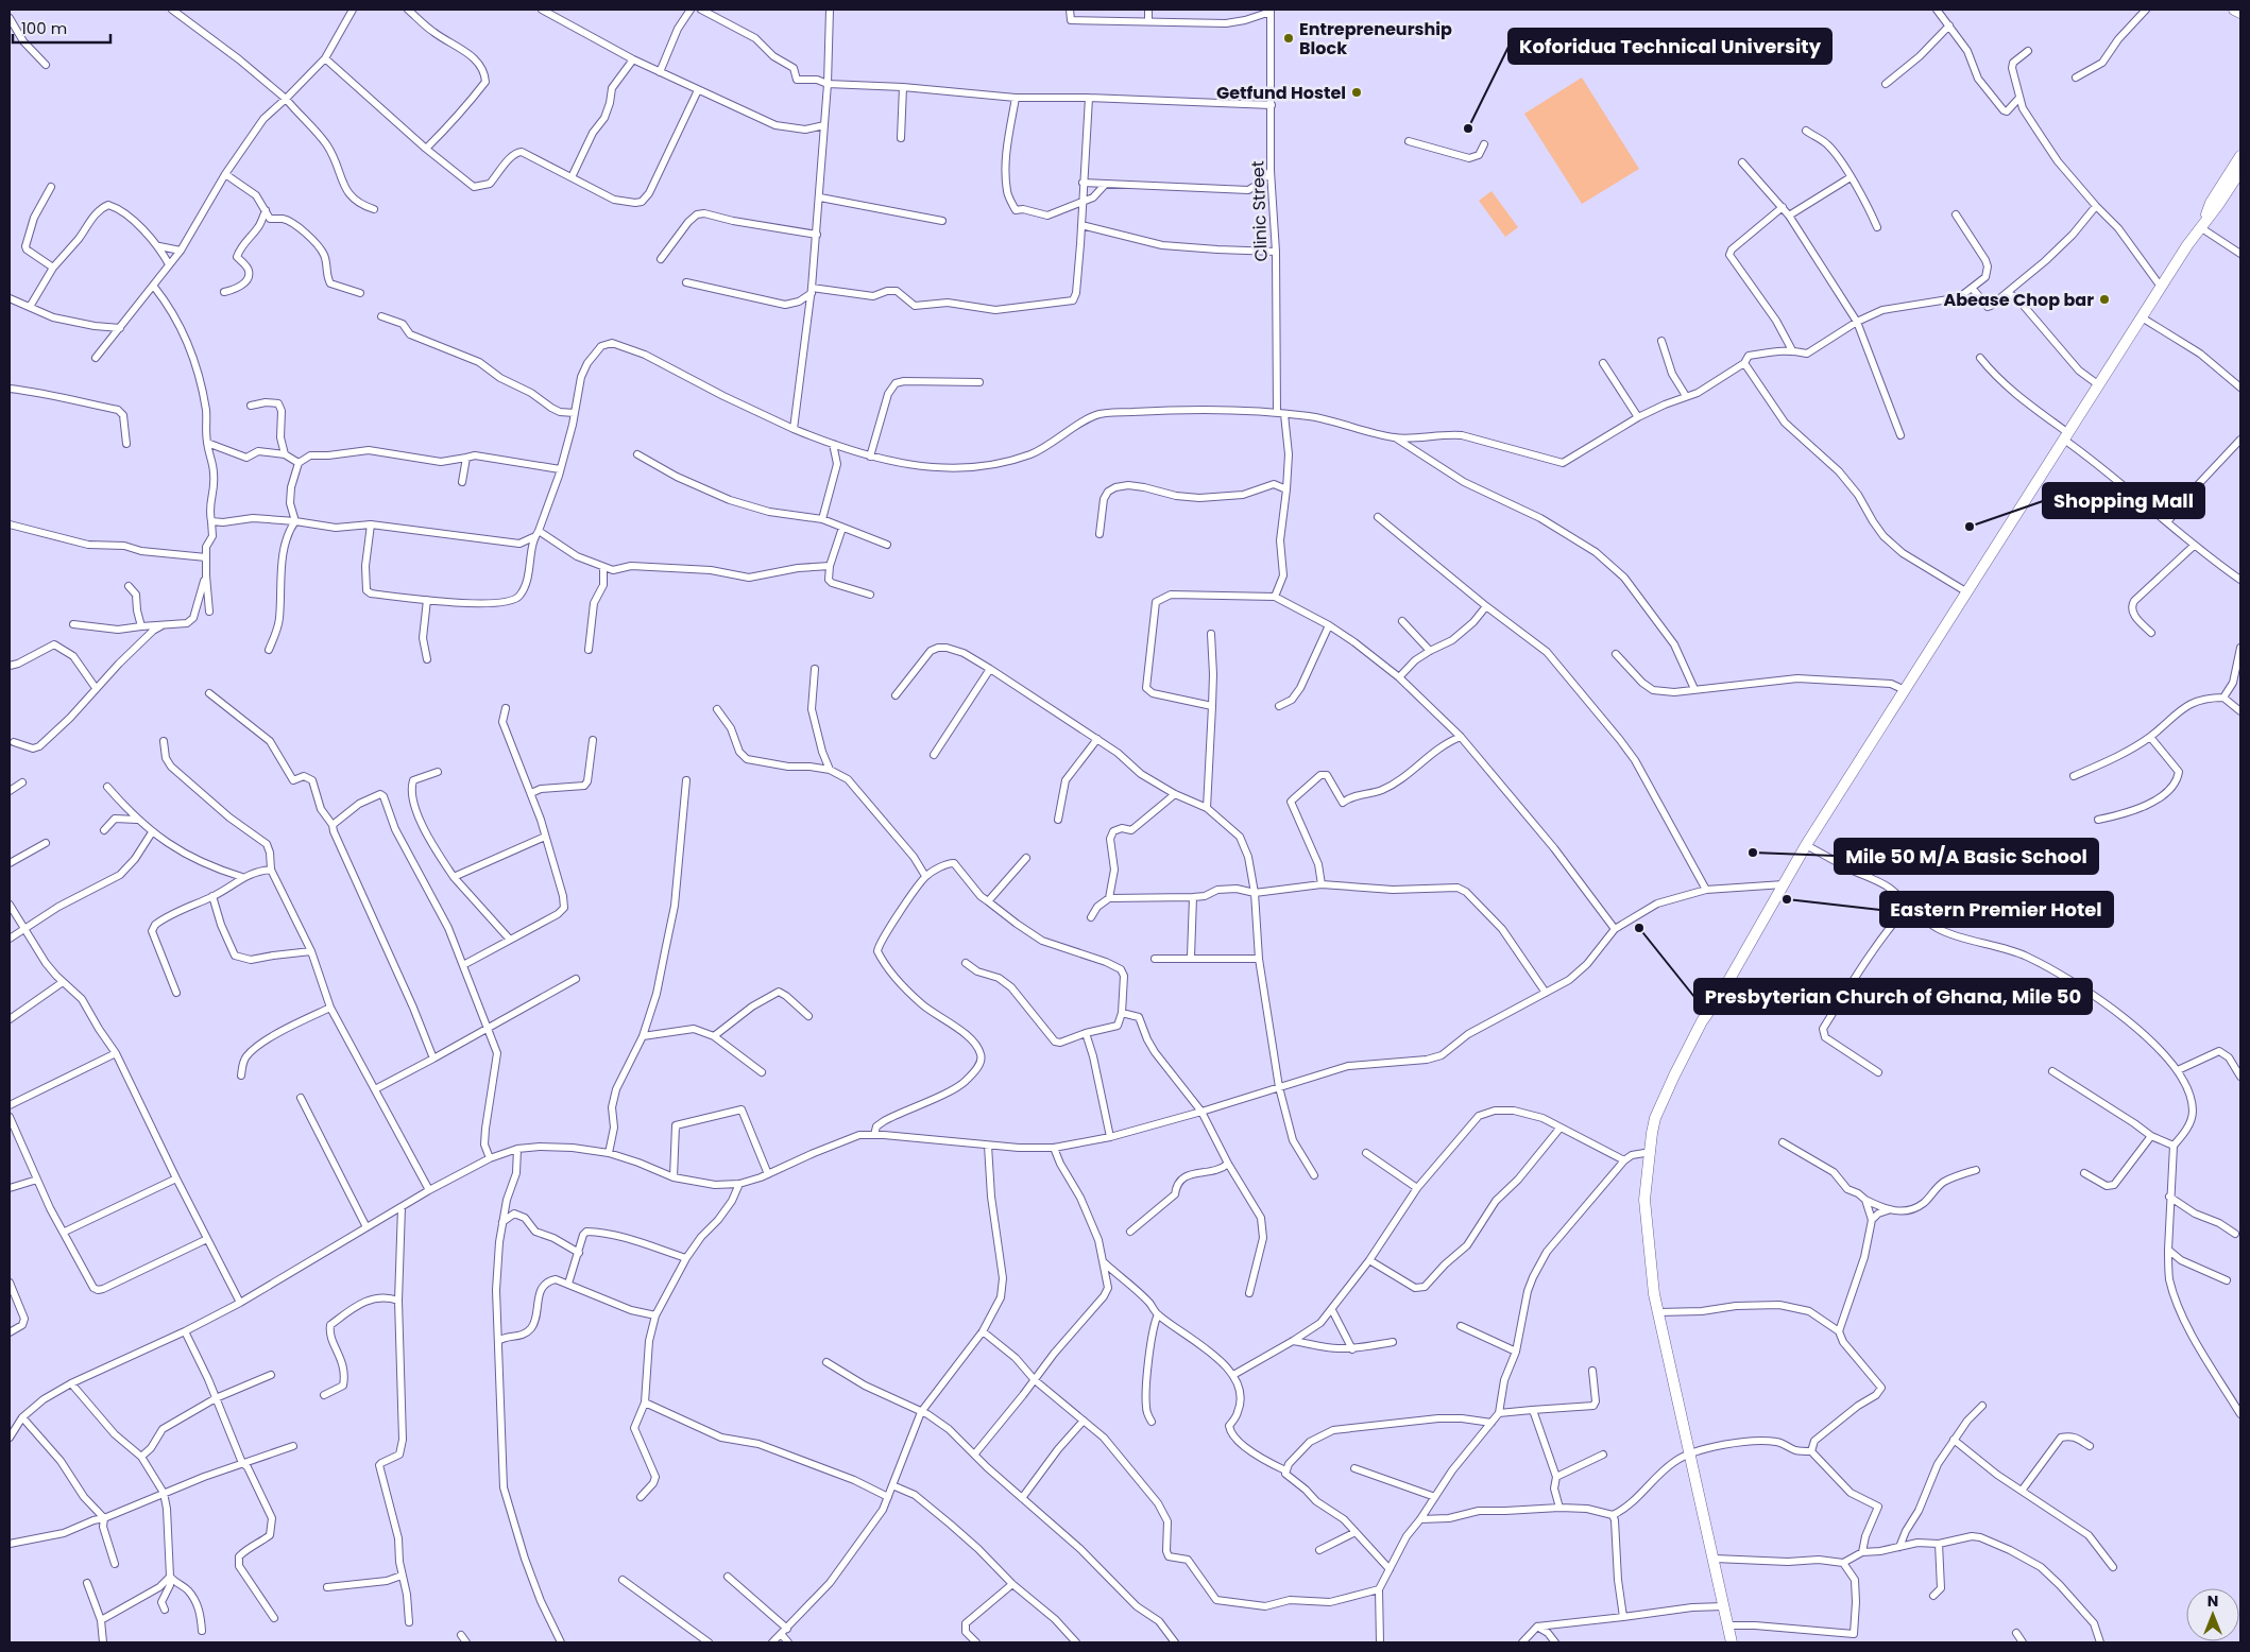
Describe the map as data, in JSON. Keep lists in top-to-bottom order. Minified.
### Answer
{"streets":{"street":["Clinic Street"]},"places":["Entrepreneurship Block","Getfund Hostel","Koforidua Technical University","Abease Chop bar","Shopping Mall","Mile 50 M/A Basic School","Eastern Premier Hotel","Presbyterian Church of Ghana, Mile 50"],"scale_bar":"100 m","north":"top"}
